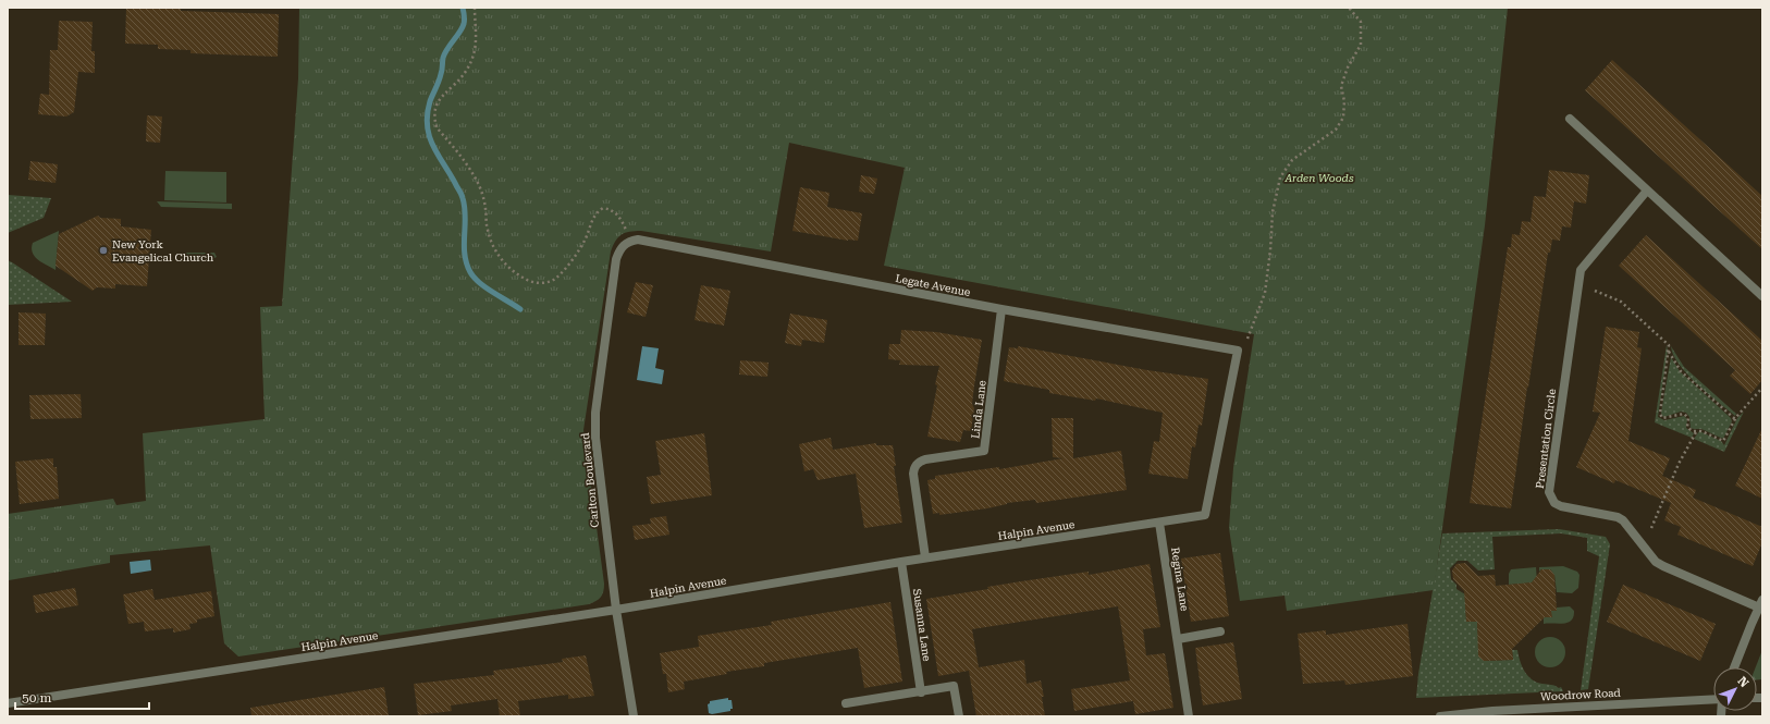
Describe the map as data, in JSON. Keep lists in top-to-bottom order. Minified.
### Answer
{"streets":{"street":["Legate Avenue","Linda Lane","Presentation Circle","Carlton Boulevard","Halpin Avenue","Regina Lane","Susanna Lane","Woodrow Road"]},"crossings":[["Legate Avenue","Linda Lane"],["Legate Avenue","Carlton Boulevard"],["Legate Avenue","Halpin Avenue"],["Linda Lane","Halpin Avenue"],["Carlton Boulevard","Halpin Avenue"],["Halpin Avenue","Regina Lane"],["Halpin Avenue","Susanna Lane"]],"parks":["Arden Woods"],"places":["New York Evangelical Church"],"scale_bar":"50 m","north":"top right"}
